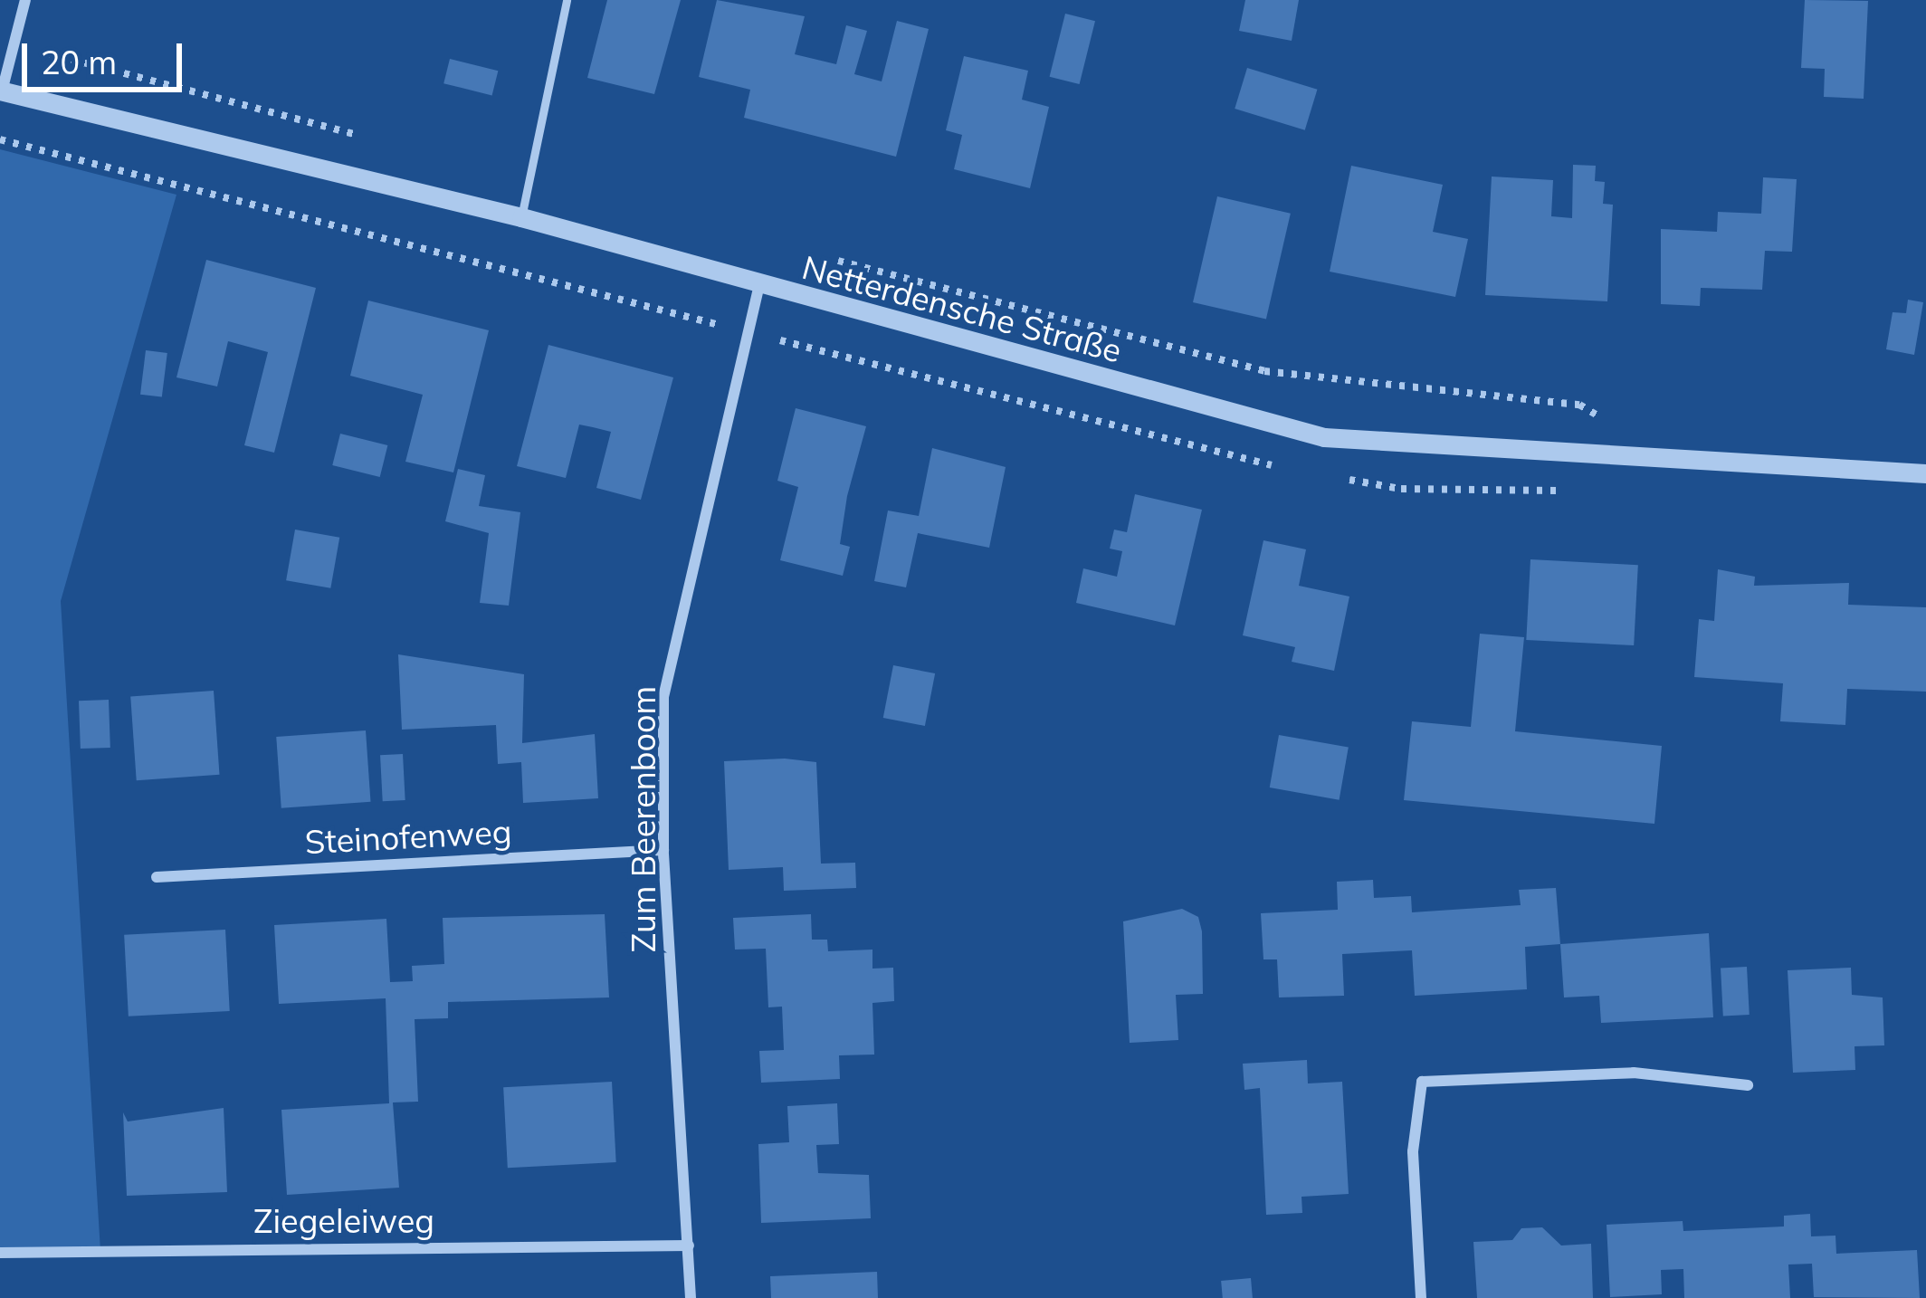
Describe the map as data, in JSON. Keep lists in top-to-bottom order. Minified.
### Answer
{"streets":{"street":["Netterdensche Straße","Zum Beerenboom","Steinofenweg","Ziegeleiweg"]},"crossings":[["Netterdensche Straße","Zum Beerenboom"],["Zum Beerenboom","Steinofenweg"],["Zum Beerenboom","Ziegeleiweg"]],"scale_bar":"20 m"}
